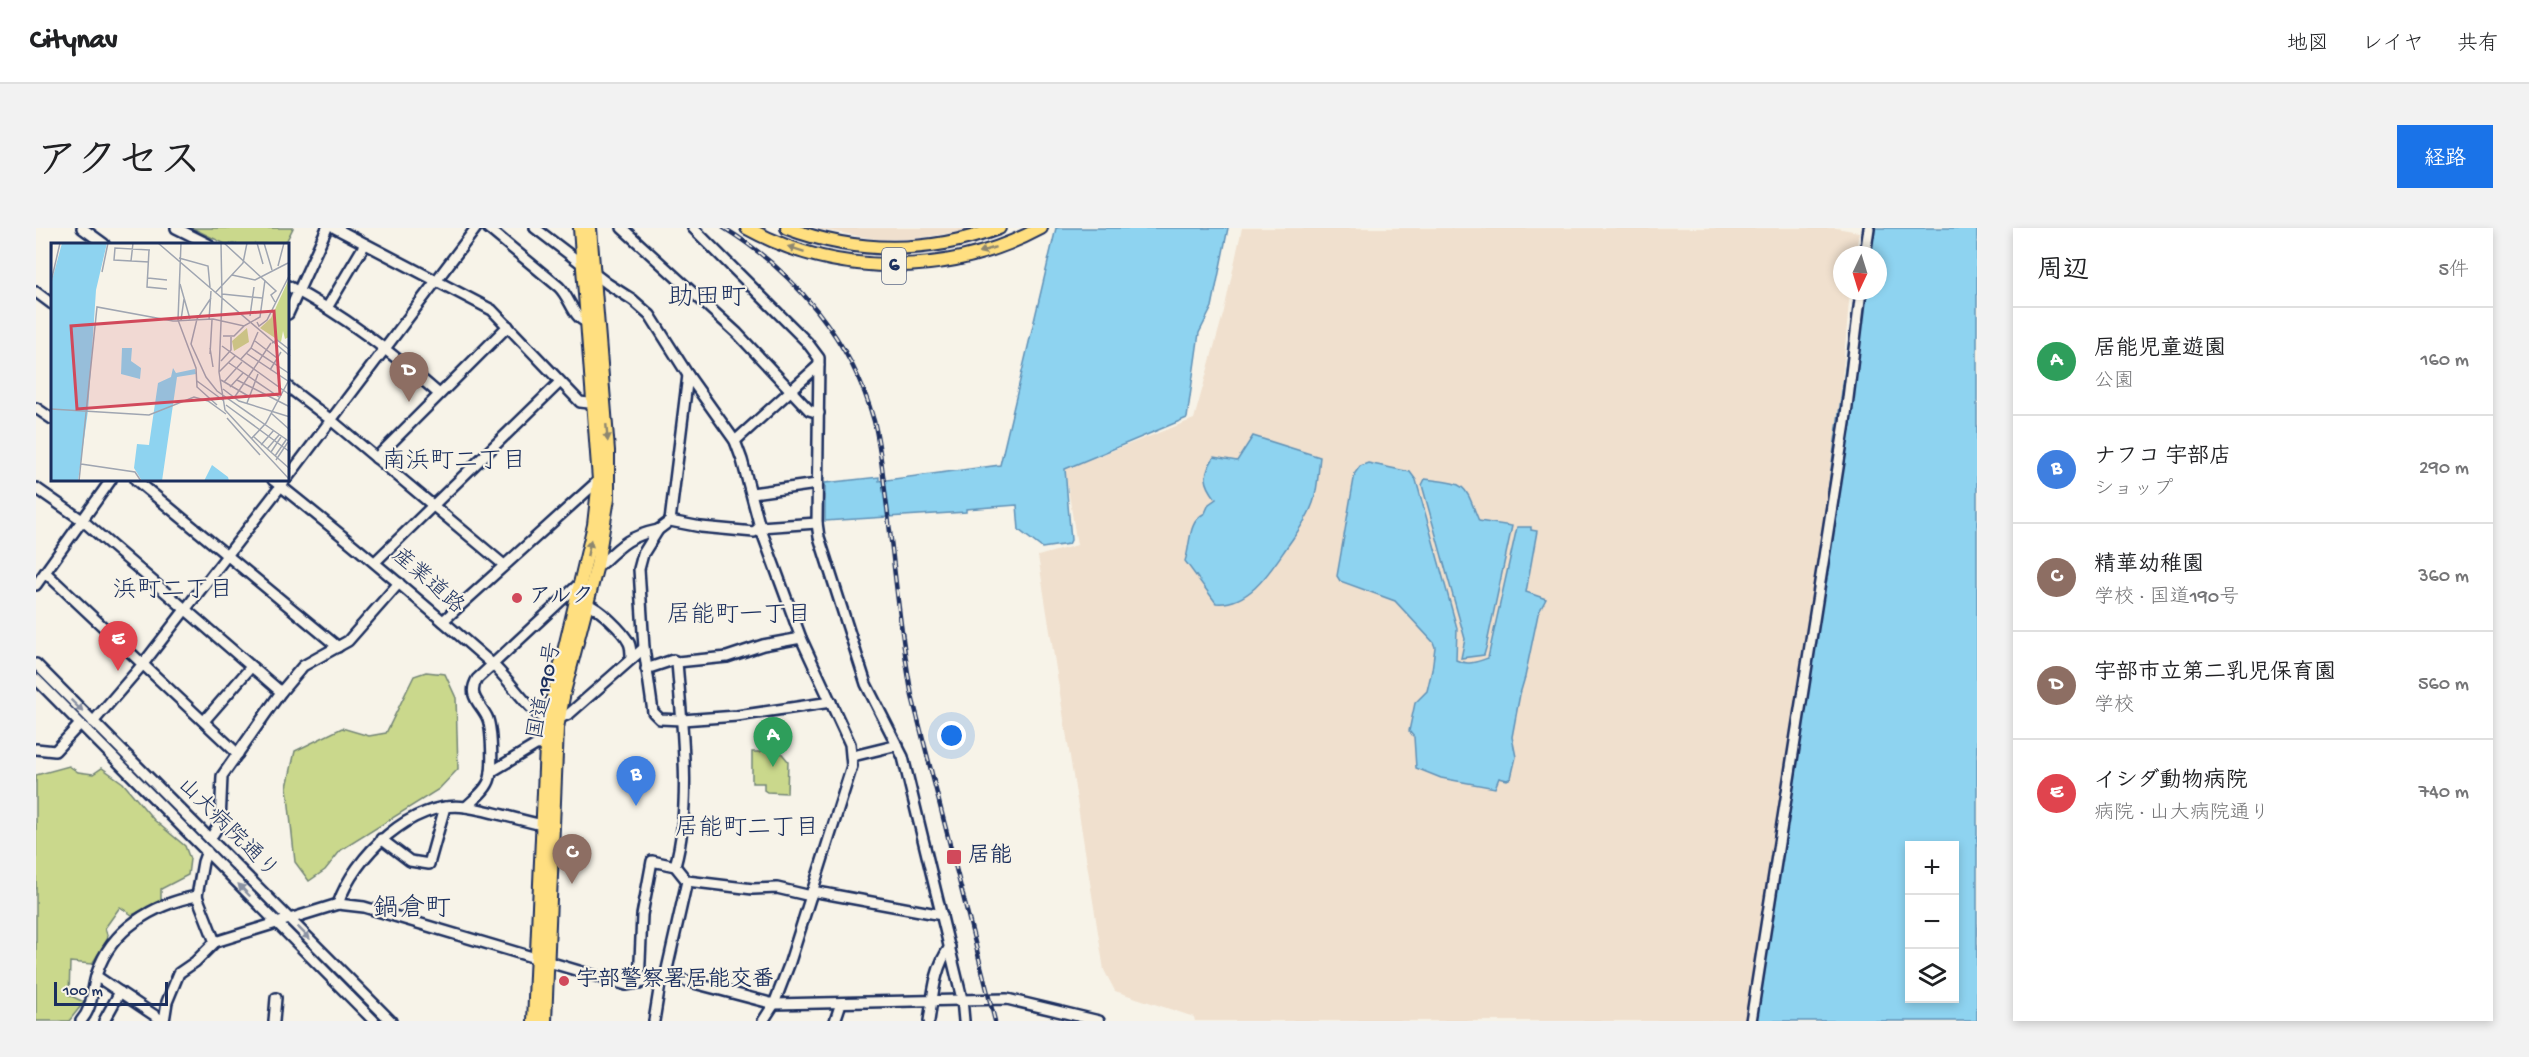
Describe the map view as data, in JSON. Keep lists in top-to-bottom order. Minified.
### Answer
{"streets":{"highway":["6","国道190号"],"street":["産業道路","山大病院通り"]},"crossings":[["産業道路","国道190号"]],"districts":["助田町","南浜町二丁目","浜町二丁目","居能町一丁目","居能町二丁目","鍋倉町"],"places":{"other":["アルク","宇部警察署居能交番"],"transit":["居能"]},"scale_bar":"100 m","north":"bottom","page":{"header":"Citynav","nav":["地図","レイヤ","共有"],"title":"アクセス","buttons":"経路","heading":["周辺","5件"],"list":[{"mark":"A","name":"居能児童遊園","note":"公園","value":"160 m"},{"mark":"B","name":"ナフコ 宇部店","note":"ショップ","value":"290 m"},{"mark":"C","name":"精華幼稚園","note":"学校 · 国道190号","value":"360 m"},{"mark":"D","name":"宇部市立第二乳児保育園","note":"学校","value":"560 m"},{"mark":"E","name":"イシダ動物病院","note":"病院 · 山大病院通り","value":"740 m"}],"pins":["D","E","A","B","C"],"map_buttons":["+","−"],"scale":"100 m"}}
